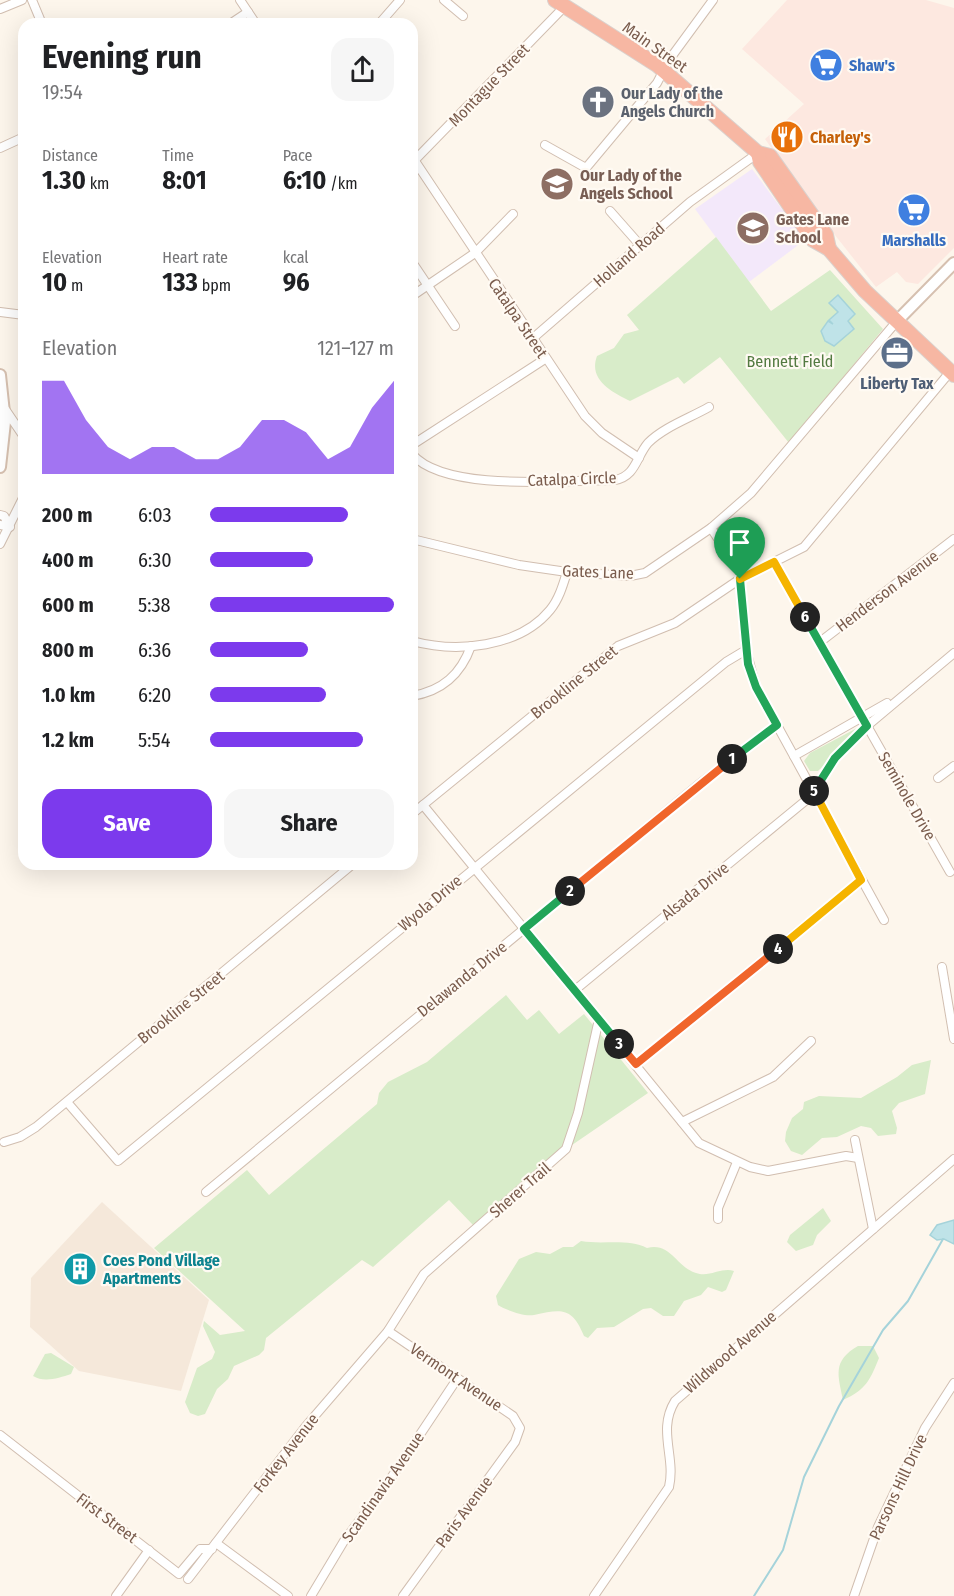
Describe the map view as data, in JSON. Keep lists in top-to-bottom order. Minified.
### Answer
{"streets":{"highway":["Main Street"],"street":["Montague Street","Holland Road","Catalpa Street","Catalpa Circle","Gates Lane","Henderson Avenue","Brookline Street","Seminole Drive","Alsada Drive","Wyola Drive","Delawanda Drive","Sherer Trail","Wildwood Avenue","Vermont Avenue","Forkey Avenue","Scandinavia Avenue","Parsons Hill Drive","Paris Avenue","First Street"]},"crossings":[["Main Street","Montague Street"],["Main Street","Holland Road"],["Main Street","Gates Lane"],["Main Street","Brookline Street"],["Holland Road","Catalpa Street"],["Catalpa Street","Catalpa Circle"],["Henderson Avenue","Seminole Drive"],["Brookline Street","Seminole Drive"],["Brookline Street","Wyola Drive"],["Seminole Drive","Alsada Drive"],["Sherer Trail","Vermont Avenue"],["Sherer Trail","Forkey Avenue"],["Vermont Avenue","Forkey Avenue"],["Vermont Avenue","Scandinavia Avenue"],["Vermont Avenue","Paris Avenue"],["Forkey Avenue","First Street"]],"parks":["Bennett Field"],"places":{"supermarket":["Shaw's","Marshalls"],"church":["Our Lady of the Angels Church"],"restaurant":["Charley's"],"school or university":["Our Lady of the Angels School","Gates Lane School"],"office":["Liberty Tax"],"building":["Coes Pond Village Apartments"]},"page":{"heading":["Evening run","19:54"],"stats":[["Distance","1.30 km"],["Time","8:01"],["Pace","6:10 /km"],["Elevation","10 m"],["Heart rate","133 bpm"],["kcal","96"]],"chart":["Elevation","121–127 m"],"list":[{"name":"200 m","note":"6:03"},{"name":"400 m","note":"6:30"},{"name":"600 m","note":"5:38"},{"name":"800 m","note":"6:36"},{"name":"1.0 km","note":"6:20"},{"name":"1.2 km","note":"5:54"}],"pins":["6","1","5","2","4","3"],"buttons":["Save","Share"]}}
